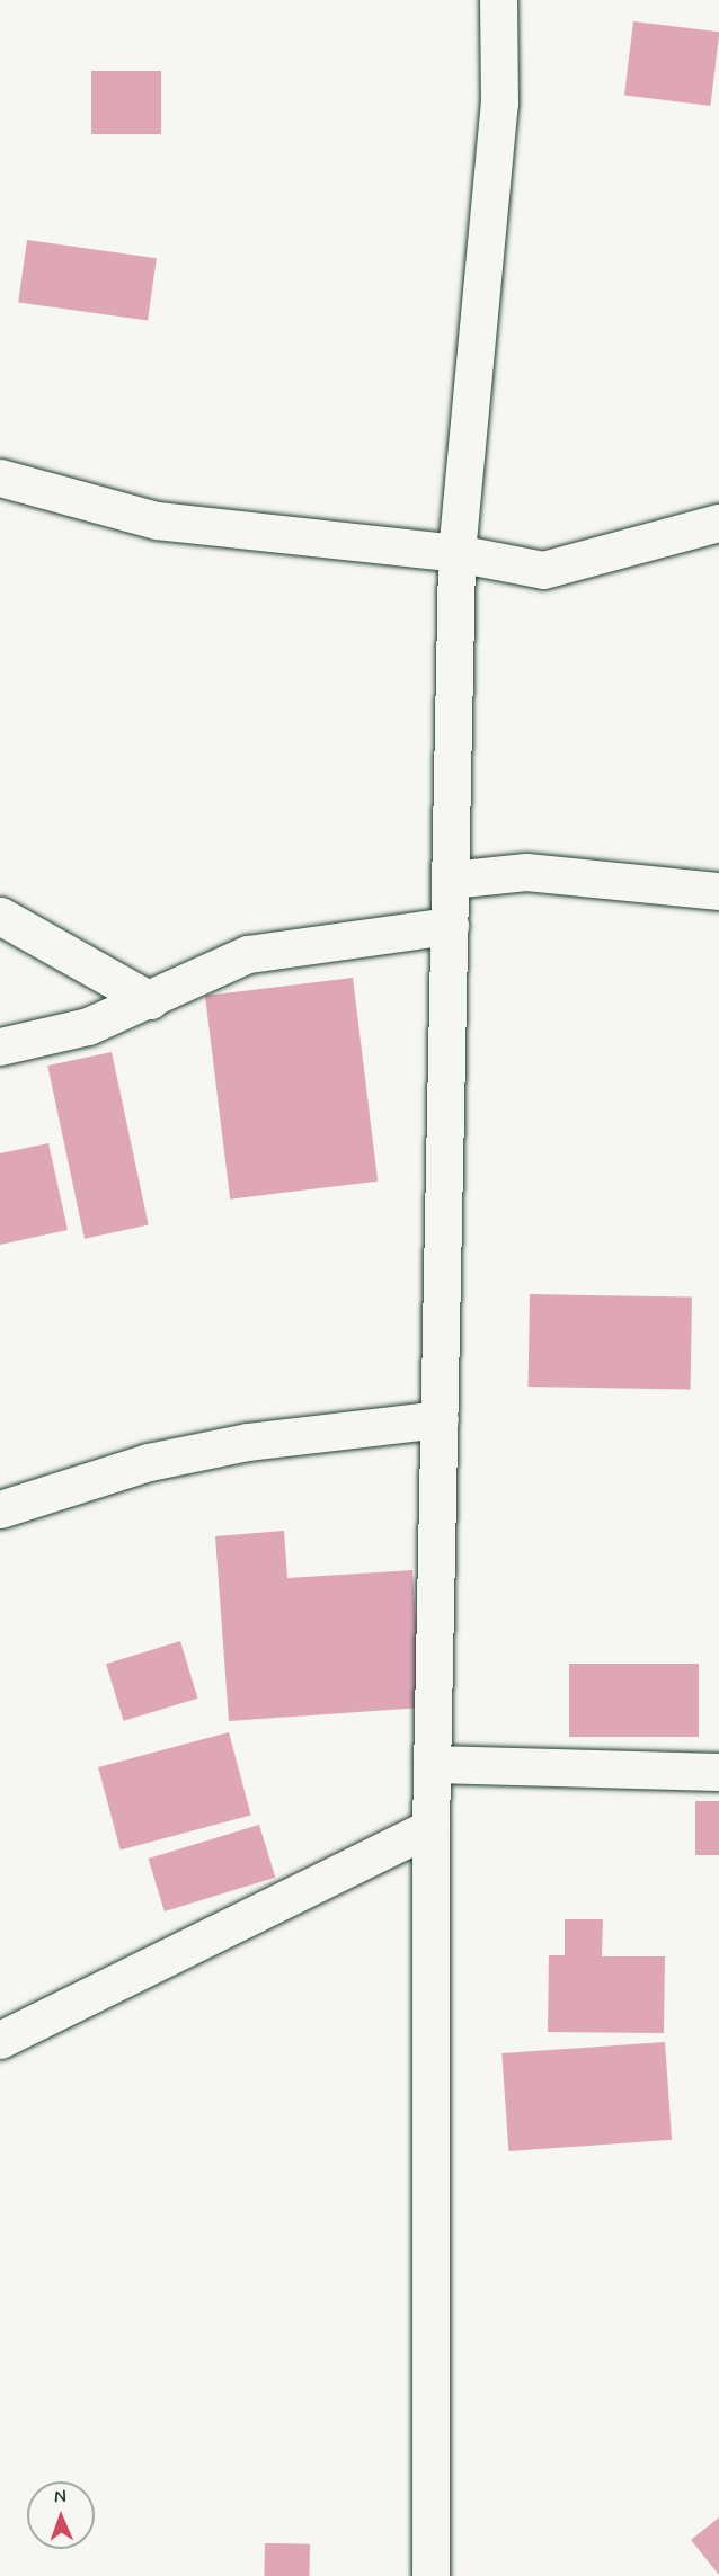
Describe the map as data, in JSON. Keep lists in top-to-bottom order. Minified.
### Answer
{"north":"top"}
